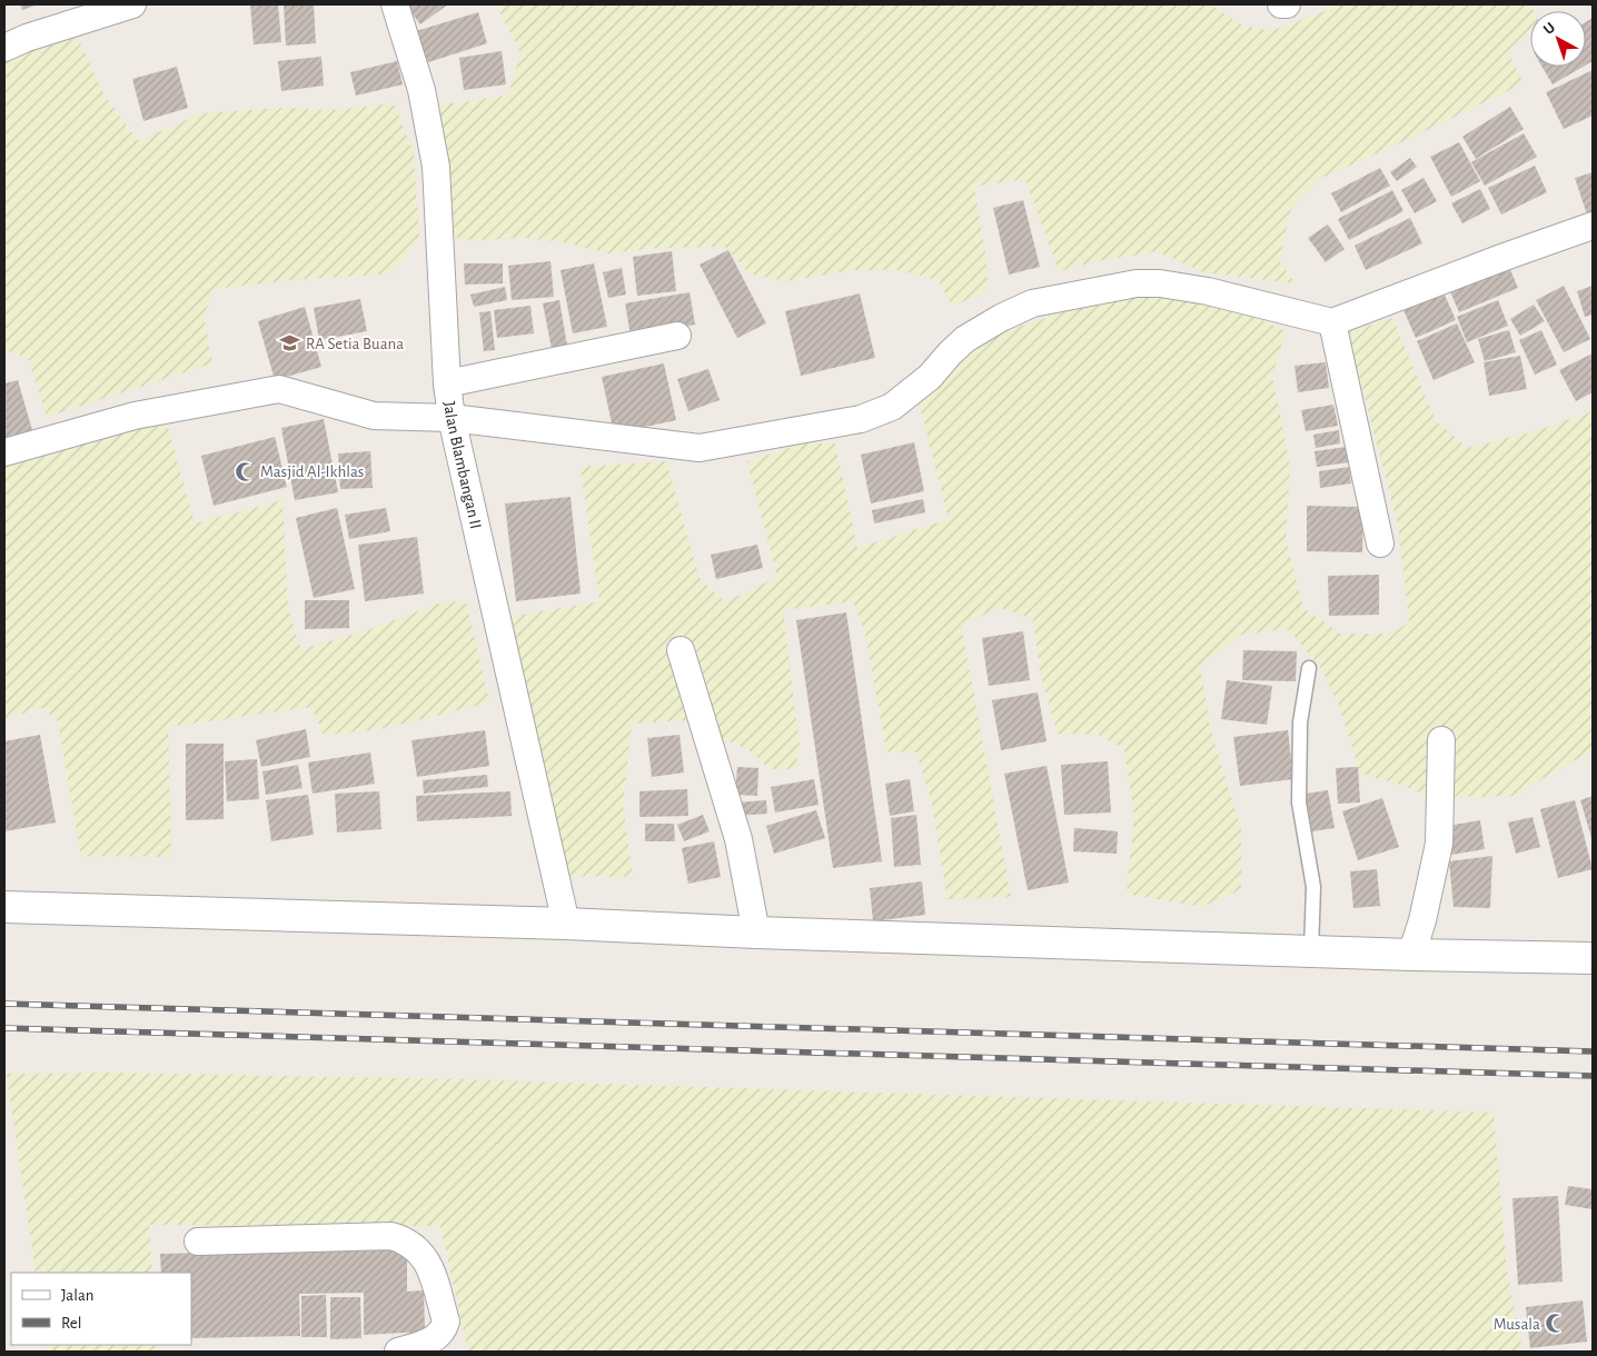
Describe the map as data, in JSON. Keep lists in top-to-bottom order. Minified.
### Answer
{"streets":{"street":["Jalan Blambangan II"]},"places":{"school or university":["RA Setia Buana"],"mosque":["Masjid Al-Ikhlas","Musala"]},"legend":["Jalan","Rel"],"north":"top left"}
